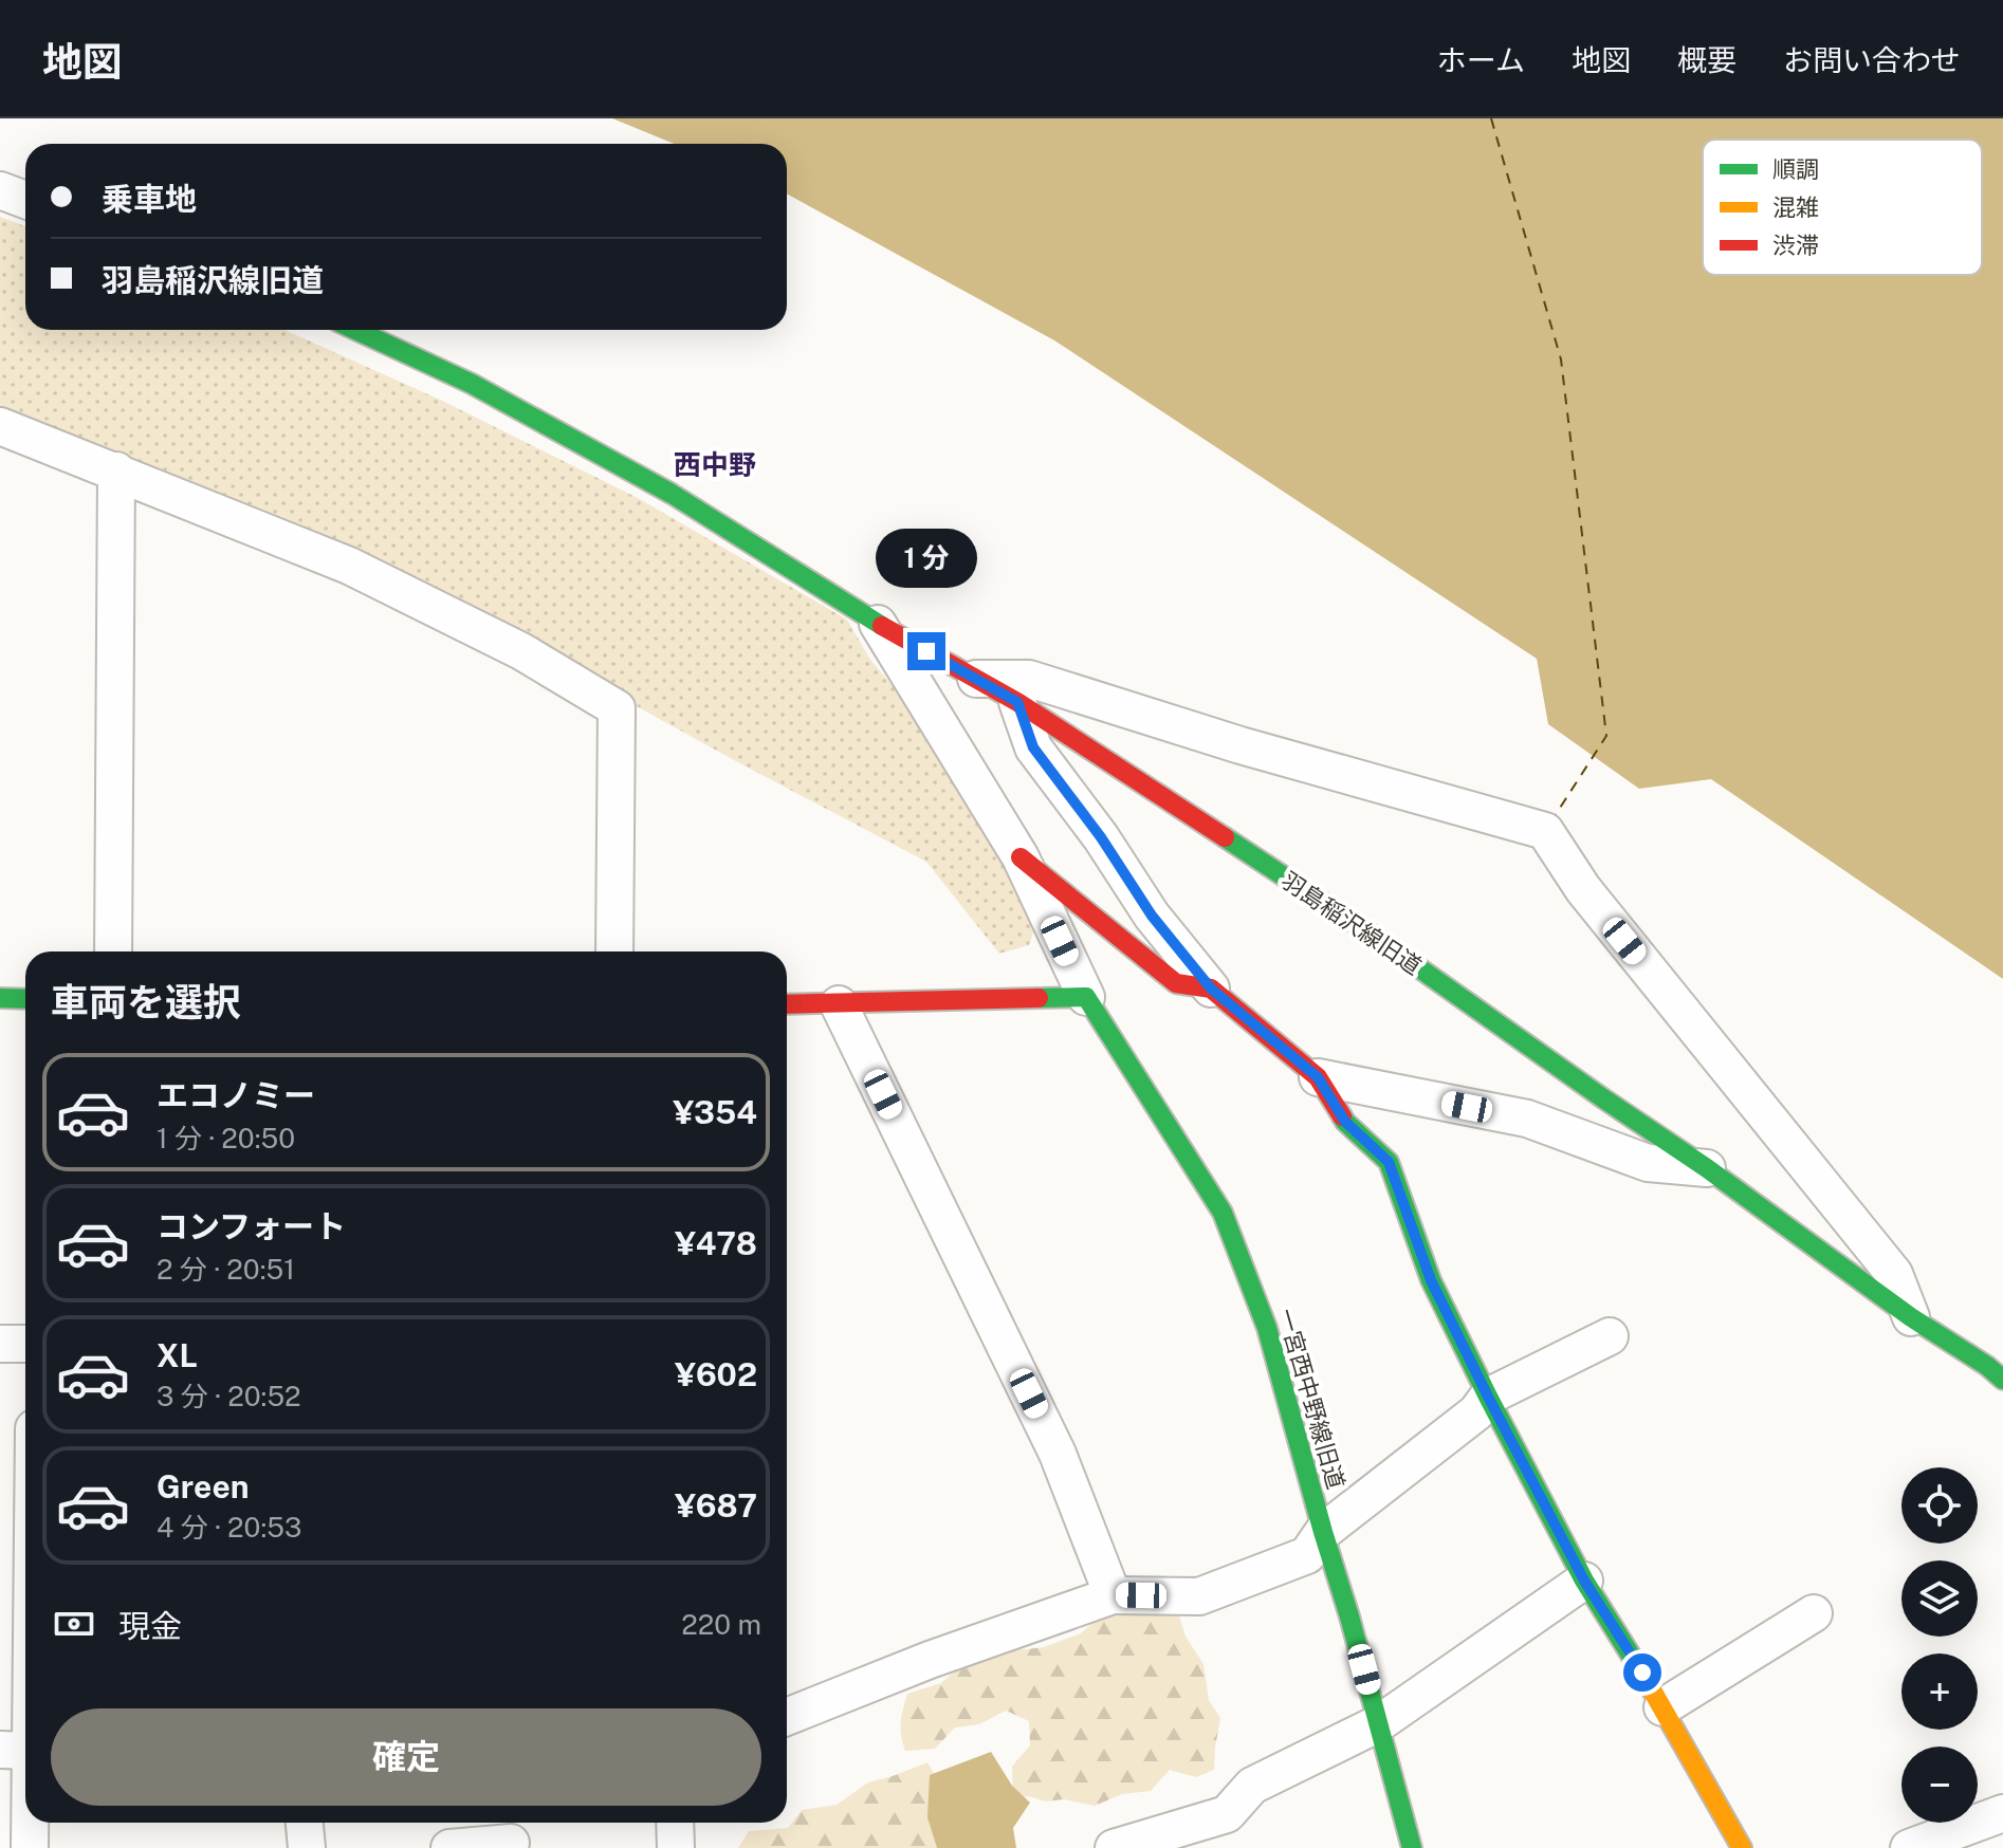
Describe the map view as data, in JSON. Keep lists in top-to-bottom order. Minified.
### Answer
{"streets":{"street":["羽島稲沢線旧道","一宮西中野線旧道"]},"districts":["西中野"],"legend":["順調","混雑","渋滞"],"page":{"header":"地図","nav":["ホーム","地図","概要","お問い合わせ"],"banner":["乗車地","羽島稲沢線旧道"],"bubble":"1 分","heading":"車両を選択","list":[{"name":"エコノミー","note":"1 分 · 20:50","value":"¥354"},{"name":"コンフォート","note":"2 分 · 20:51","value":"¥478"},{"name":"XL","note":"3 分 · 20:52","value":"¥602"},{"name":"Green","note":"4 分 · 20:53","value":"¥687"}],"map_buttons":["+","−"],"pay":["現金","220 m"],"buttons":"確定"}}
